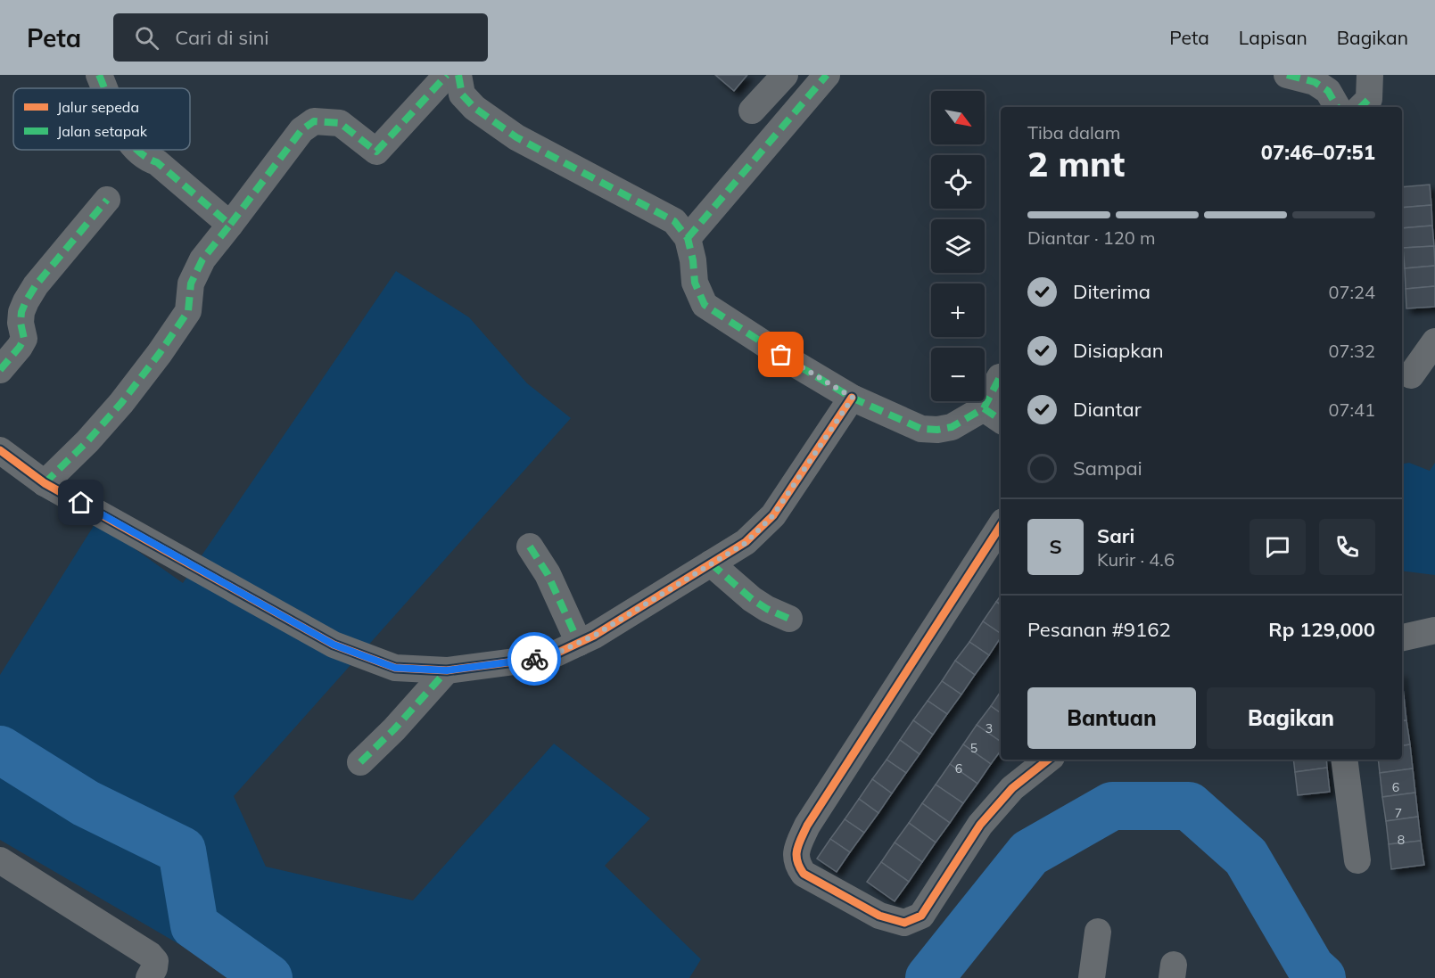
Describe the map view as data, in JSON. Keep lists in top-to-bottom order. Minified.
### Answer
{"house_numbers":["3","5","6","6","7","8"],"legend":["Jalur sepeda","Jalan setapak"],"north":"bottom right","page":{"header":"Peta","search":"Cari di sini","nav":["Peta","Lapisan","Bagikan"],"map_buttons":["+","−"],"heading":["2 mnt","Tiba dalam","07:46–07:51"],"panel":["Sari","Kurir · 4.6","Pesanan #9162","Rp 129,000"],"bar":"Diantar · 120 m","list":[["Diterima","07:24"],["Disiapkan","07:32"],["Diantar","07:41"],"Sampai"],"round":"S","buttons":["Bantuan","Bagikan"]}}
